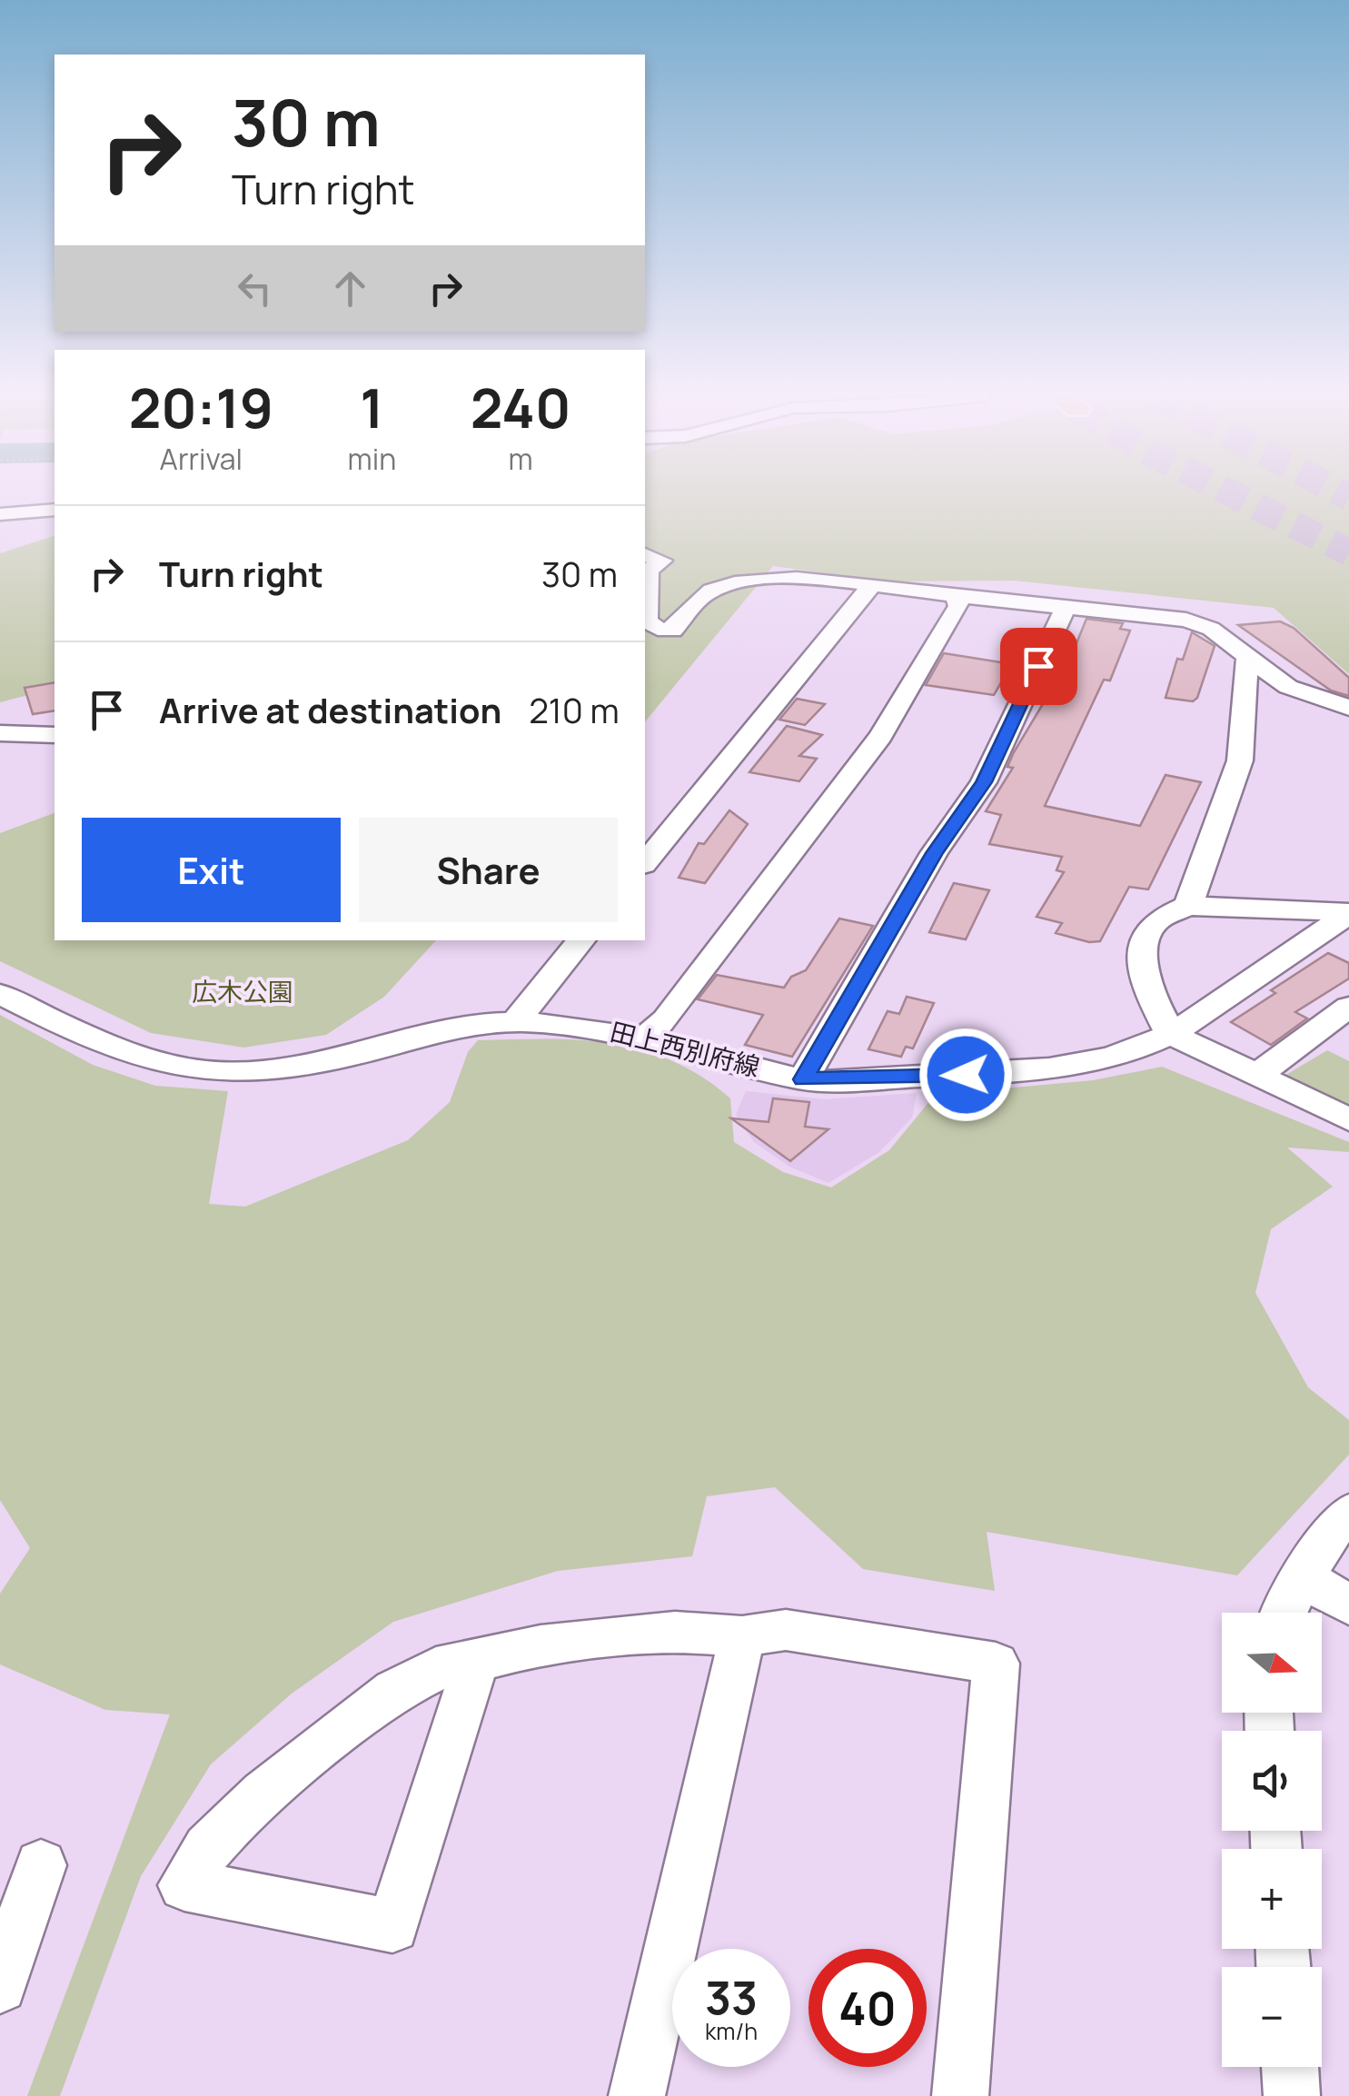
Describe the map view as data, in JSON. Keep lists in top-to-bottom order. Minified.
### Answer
{"streets":{"street":["田上西別府線"]},"parks":["広木公園"],"north":"right","page":{"turn":["30 m","Turn right"],"eta":["20:19","Arrival","1","min","240","m"],"list":[{"name":"Turn right","value":"30 m"},{"name":"Arrive at destination","value":"210 m"}],"buttons":["Exit","Share"],"map_buttons":["+","−"],"speed":"33 km/h","limit":"40"}}
